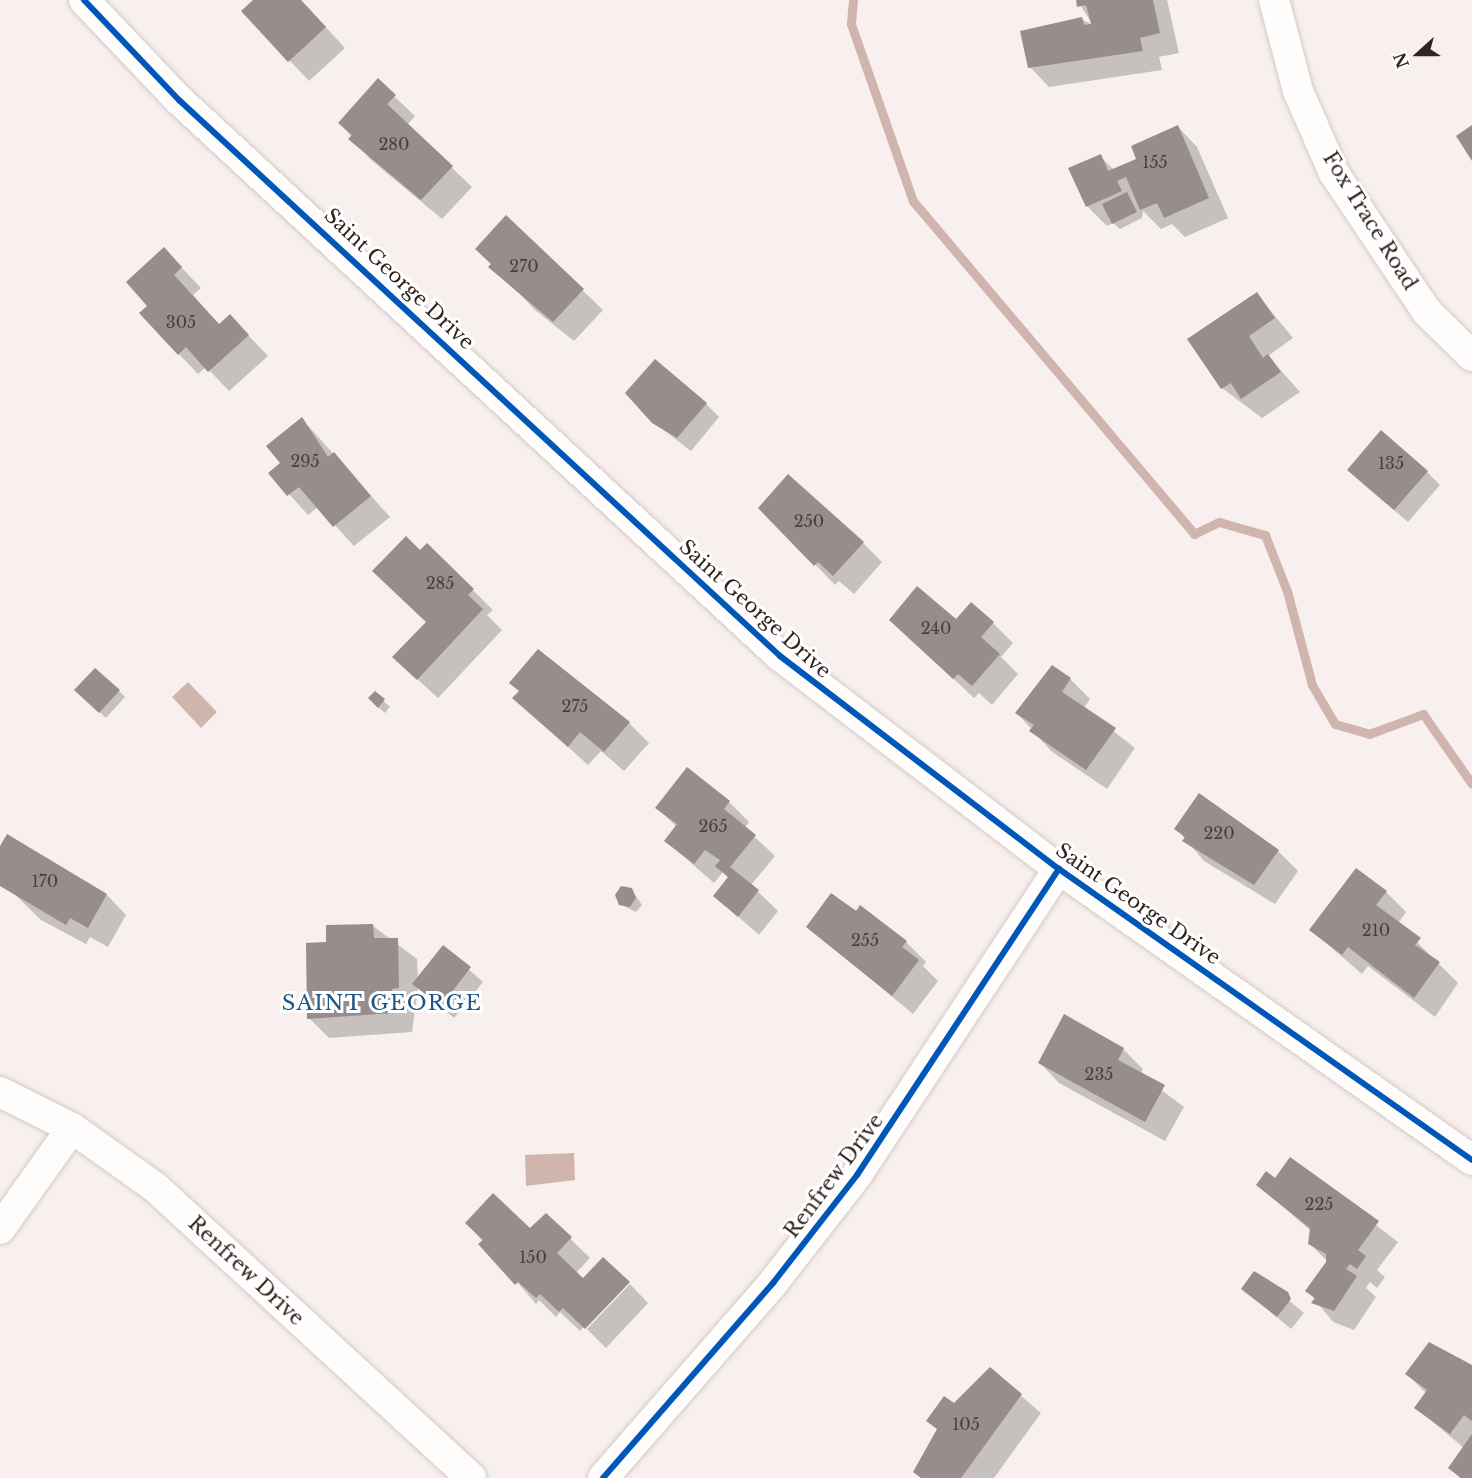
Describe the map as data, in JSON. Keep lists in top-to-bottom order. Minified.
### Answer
{"streets":{"street":["Fox Trace Road","Saint George Drive","Renfrew Drive"]},"crossings":[["Saint George Drive","Renfrew Drive"]],"districts":["SAINT GEORGE"],"house_numbers":["280","155","270","305","295","135","250","285","240","275","265","220","170","210","255","235","225","150","105"],"north":"left"}
